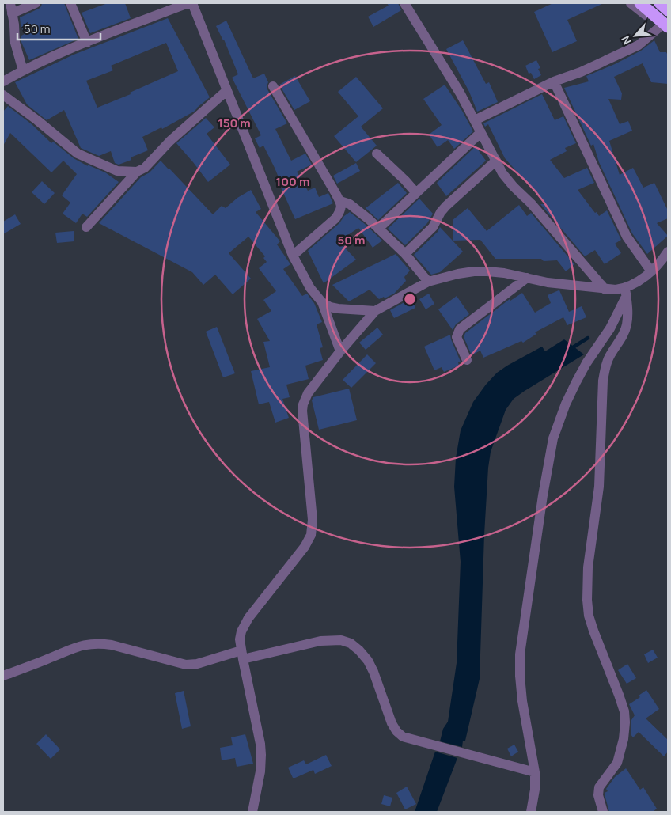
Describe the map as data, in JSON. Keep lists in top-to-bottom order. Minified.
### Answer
{"scale_bar":"50 m","north":"bottom left","rings":["150 m","100 m","50 m"]}
